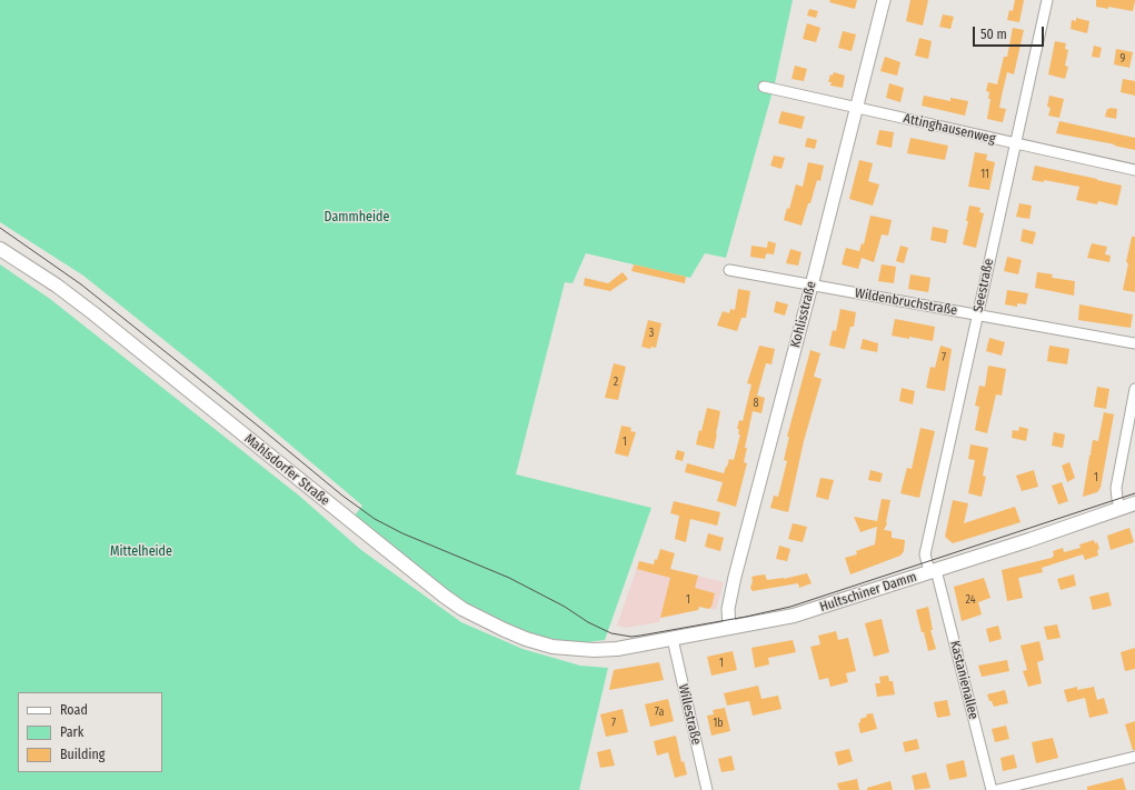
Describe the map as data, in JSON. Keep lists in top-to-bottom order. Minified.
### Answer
{"streets":{"main road":["Mahlsdorfer Straße","Hultschiner Damm"],"street":["Attinghausenweg","Seestraße","Wildenbruchstraße","Kohlisstraße","Kastanienallee","Willestraße"]},"crossings":[["Attinghausenweg","Seestraße"],["Attinghausenweg","Kohlisstraße"],["Seestraße","Wildenbruchstraße"],["Seestraße","Hultschiner Damm"],["Seestraße","Kastanienallee"],["Wildenbruchstraße","Kohlisstraße"],["Kohlisstraße","Hultschiner Damm"],["Mahlsdorfer Straße","Hultschiner Damm"],["Hultschiner Damm","Kastanienallee"],["Hultschiner Damm","Willestraße"]],"parks":["Dammheide","Mittelheide"],"house_numbers":["9","11","3","7","2","8","1","1","1","24","1","7a","7","1b"],"legend":["Road","Park","Building"],"scale_bar":"50 m"}
